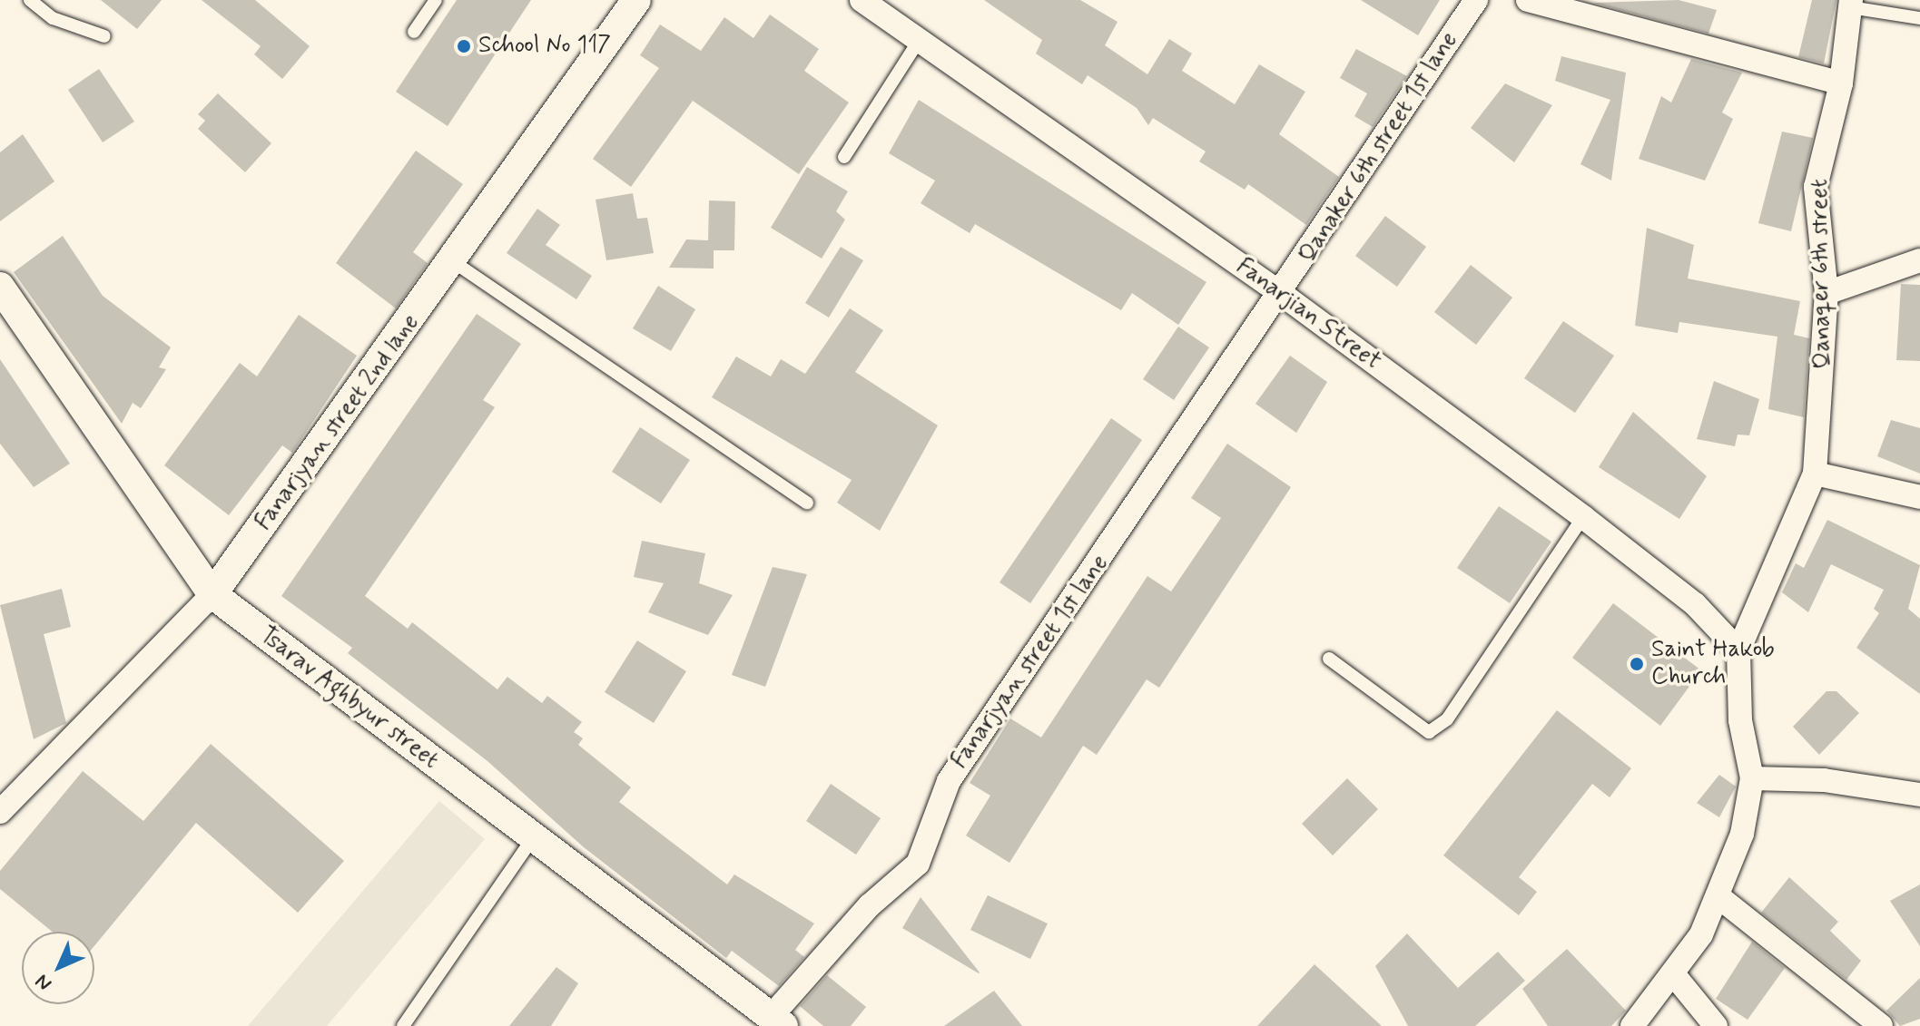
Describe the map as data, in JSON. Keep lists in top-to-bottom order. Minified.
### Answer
{"streets":{"street":["Qanaker 6th street 1st lane","Qanaqer 6th street","Fanarjian Street","Fanarjyan street 2nd lane","Fanarjyan street 1st lane","Tsarav Aghbyur street"]},"crossings":[["Qanaker 6th street 1st lane","Fanarjian Street"],["Qanaker 6th street 1st lane","Fanarjyan street 1st lane"],["Qanaqer 6th street","Fanarjian Street"],["Fanarjian Street","Fanarjyan street 1st lane"],["Fanarjyan street 2nd lane","Tsarav Aghbyur street"],["Fanarjyan street 1st lane","Tsarav Aghbyur street"]],"places":["School No 117","Saint Hakob Church"],"north":"bottom left"}
